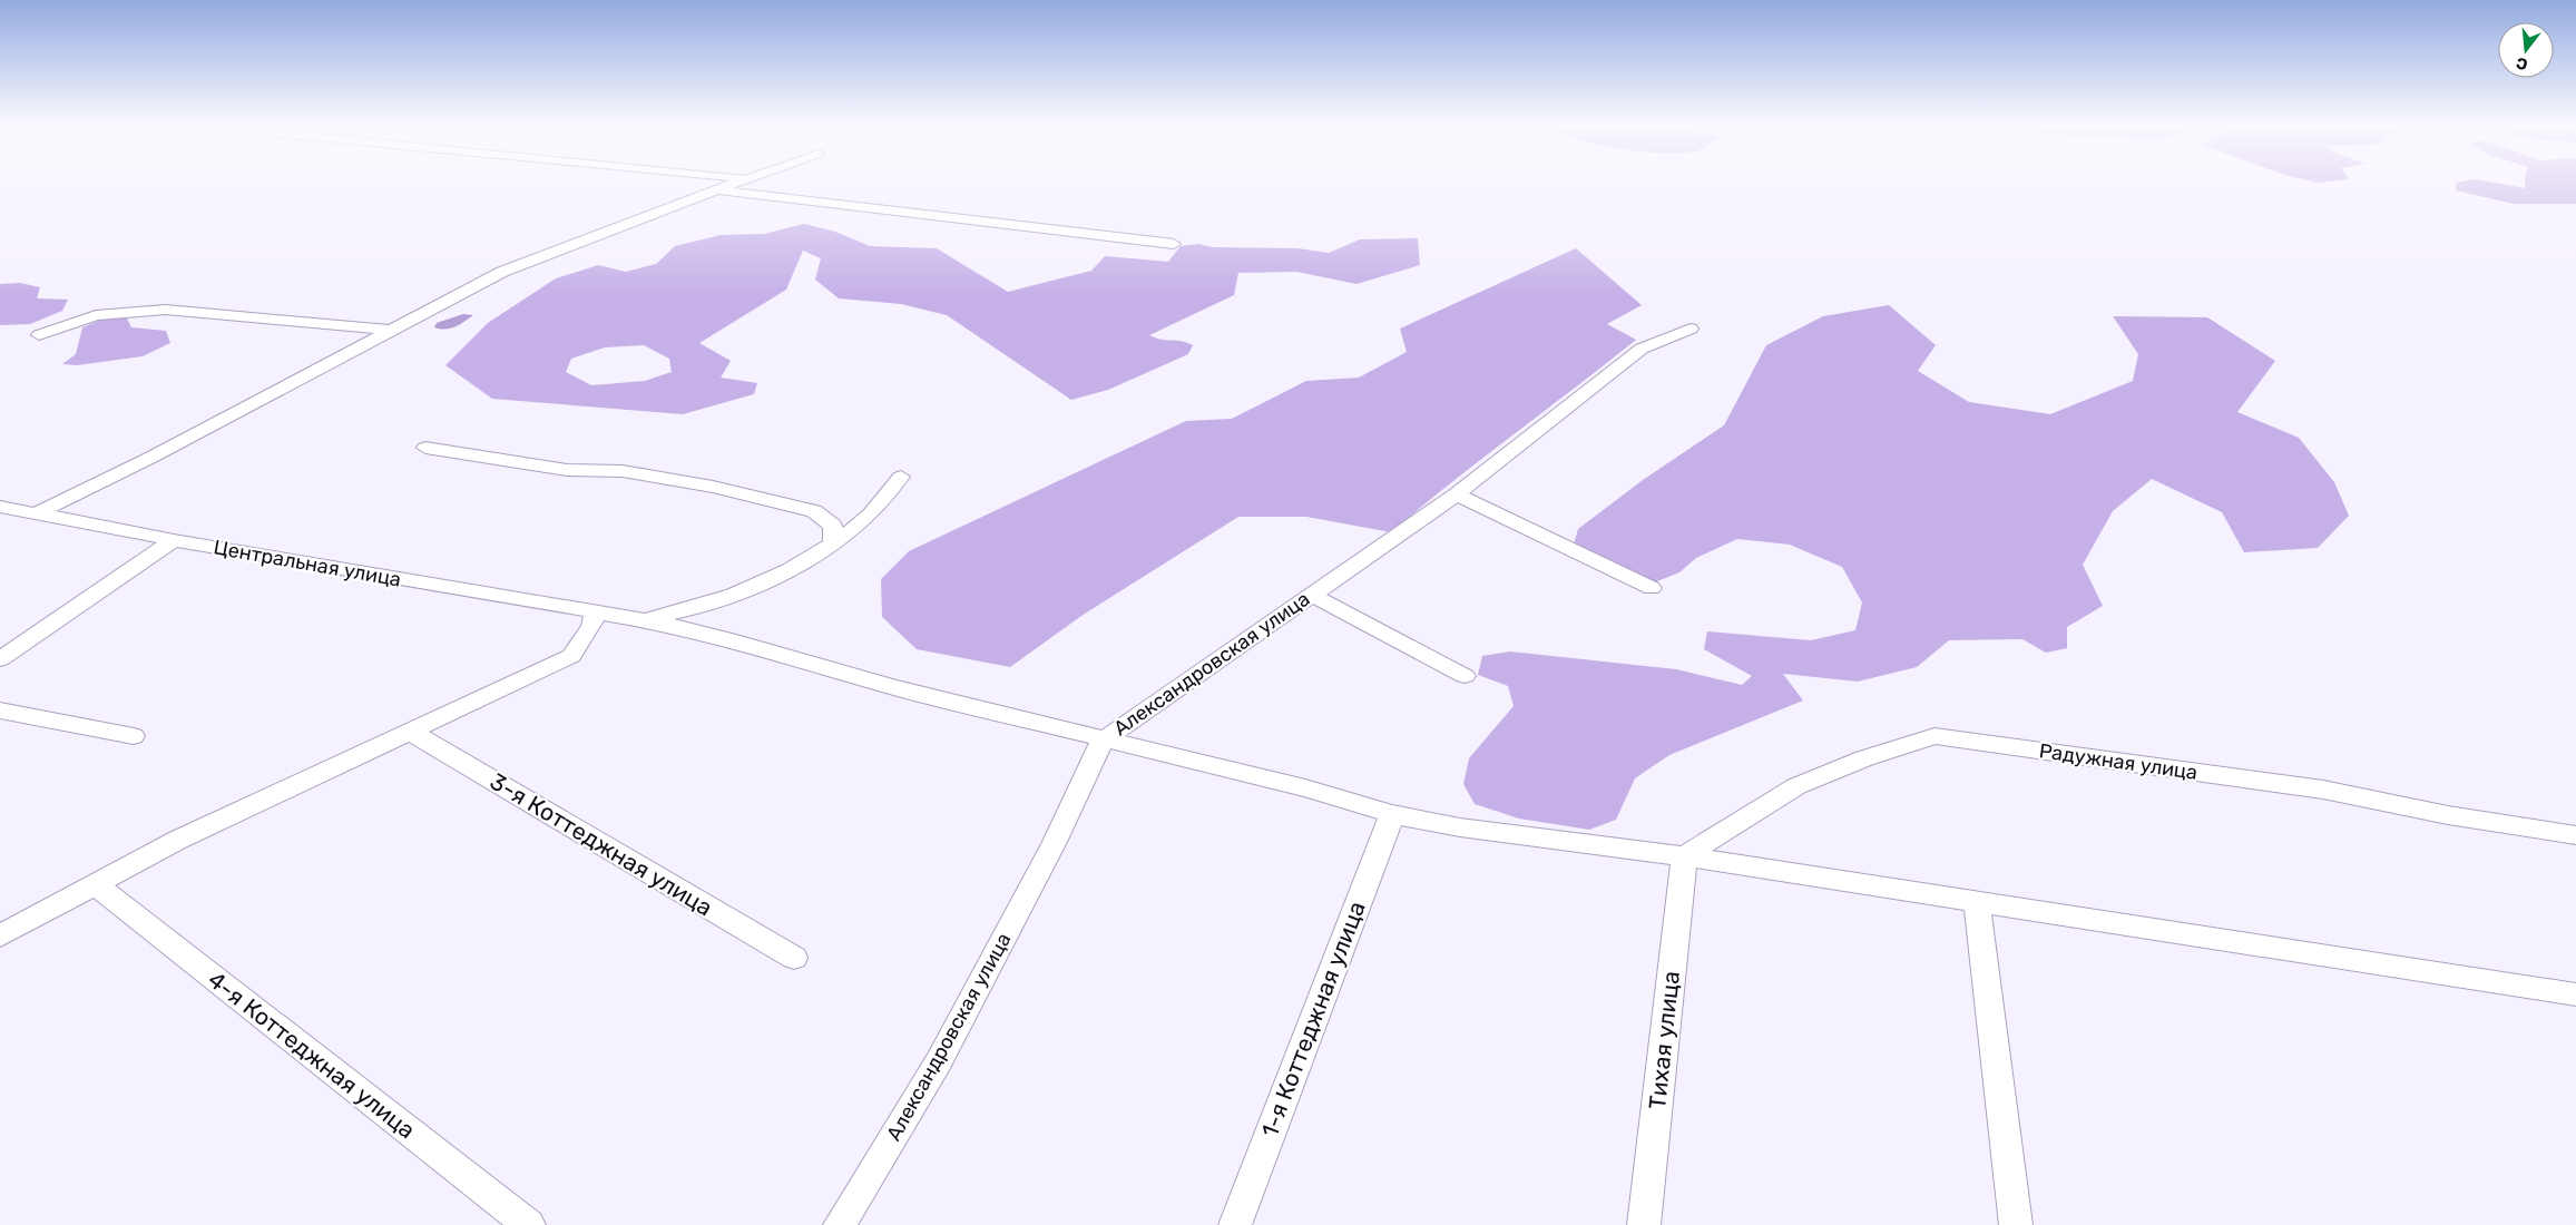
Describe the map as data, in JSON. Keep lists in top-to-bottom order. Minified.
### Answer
{"streets":{"street":["Центральная улица","Александровская улица","Радужная улица","3-я Коттеджная улица","1-я Коттеджная улица","Тихая улица","4-я Коттеджная улица"]},"crossings":[["Центральная улица","Александровская улица"],["Центральная улица","Радужная улица"],["Центральная улица","1-я Коттеджная улица"],["Центральная улица","Тихая улица"],["Радужная улица","Тихая улица"]],"north":"bottom"}
